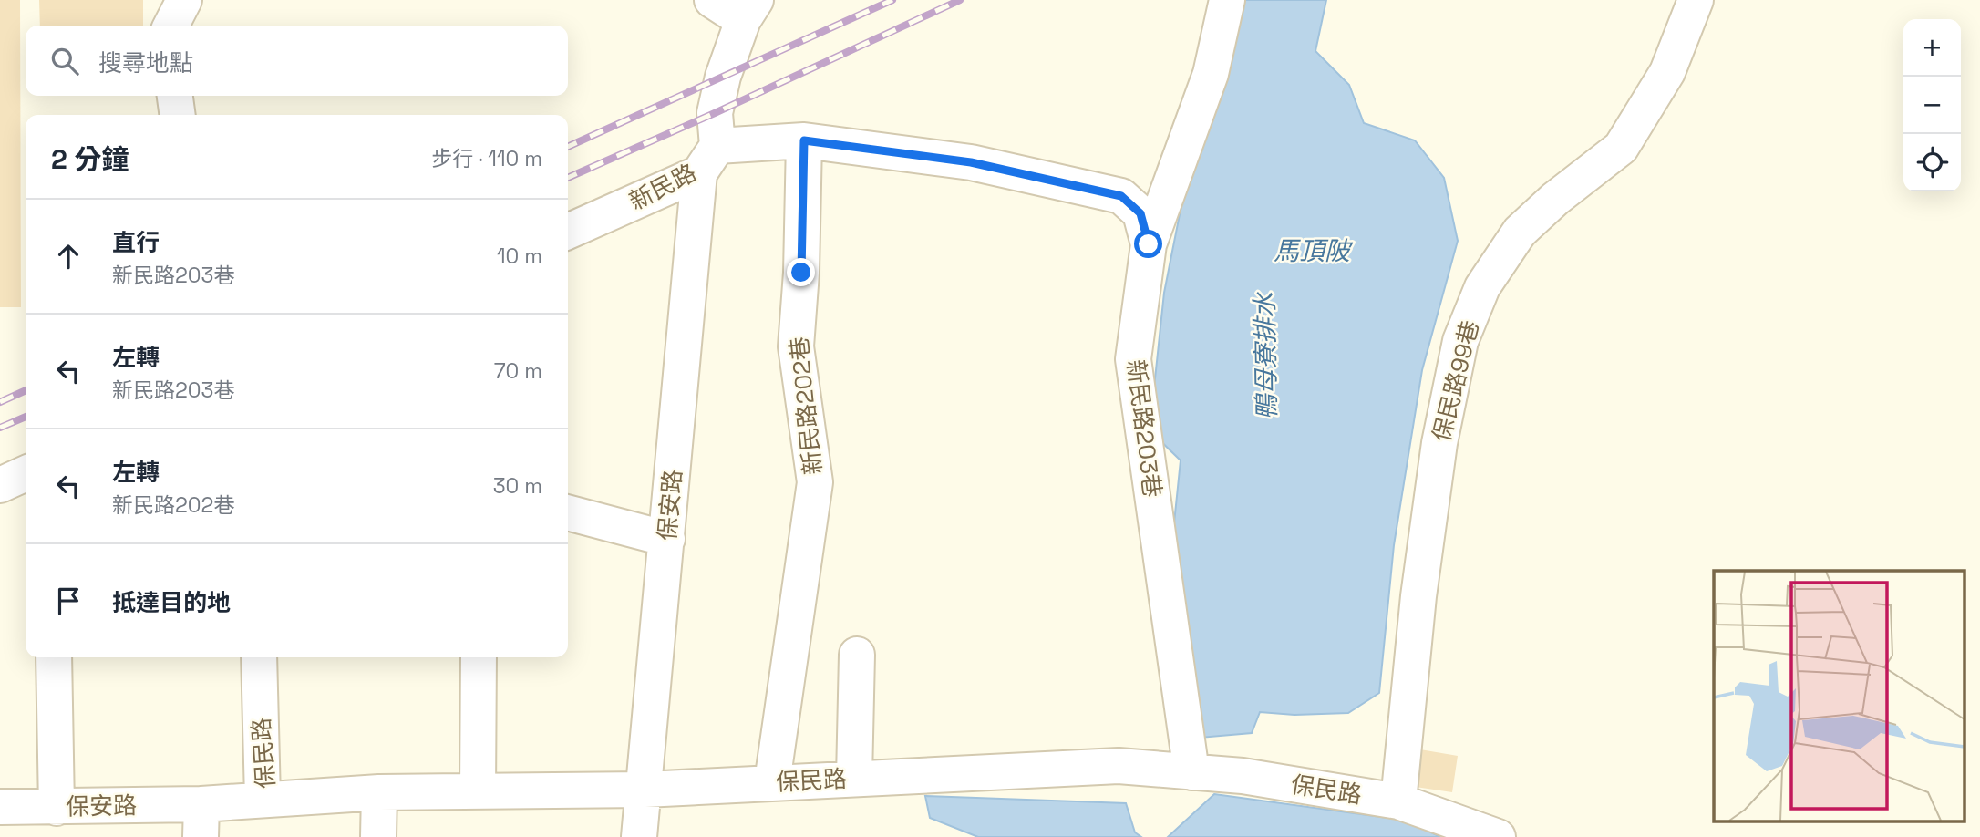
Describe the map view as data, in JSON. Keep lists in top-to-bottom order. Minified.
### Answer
{"streets":{"street":["新民路","保民路99巷","新民路202巷","新民路203巷","保安路","保民路"]},"crossings":[["新民路","新民路203巷"],["新民路","保安路"],["保民路99巷","保民路"],["新民路202巷","新民路203巷"],["新民路202巷","保民路"],["新民路203巷","保安路"],["新民路203巷","保民路"],["保安路","保民路"]],"water":["馬頂陂","鴨母寮排水"],"page":{"map_buttons":["+","−"],"search":"搜尋地點","heading":["2 分鐘","步行 · 110 m"],"list":[["直行","新民路203巷","10 m"],["左轉","新民路203巷","70 m"],["左轉","新民路202巷","30 m"],"抵達目的地"]}}
